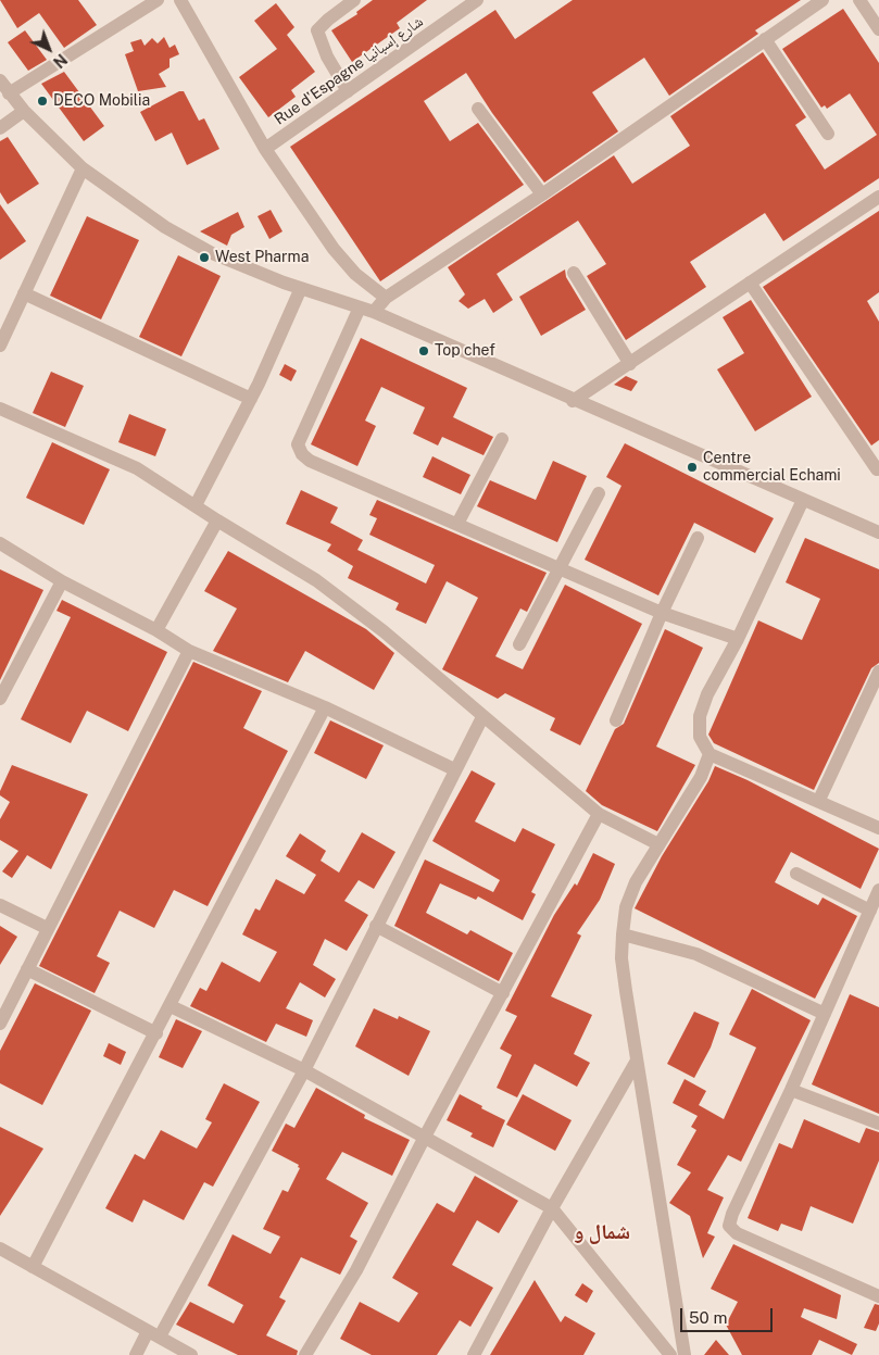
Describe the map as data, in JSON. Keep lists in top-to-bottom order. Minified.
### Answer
{"streets":{"street":["Rue d'Espagne شارع إسبانيا"]},"districts":["شمال و"],"places":["DECO Mobilia","West Pharma","Top chef","Centre commercial Echami"],"scale_bar":"50 m","north":"bottom right"}
